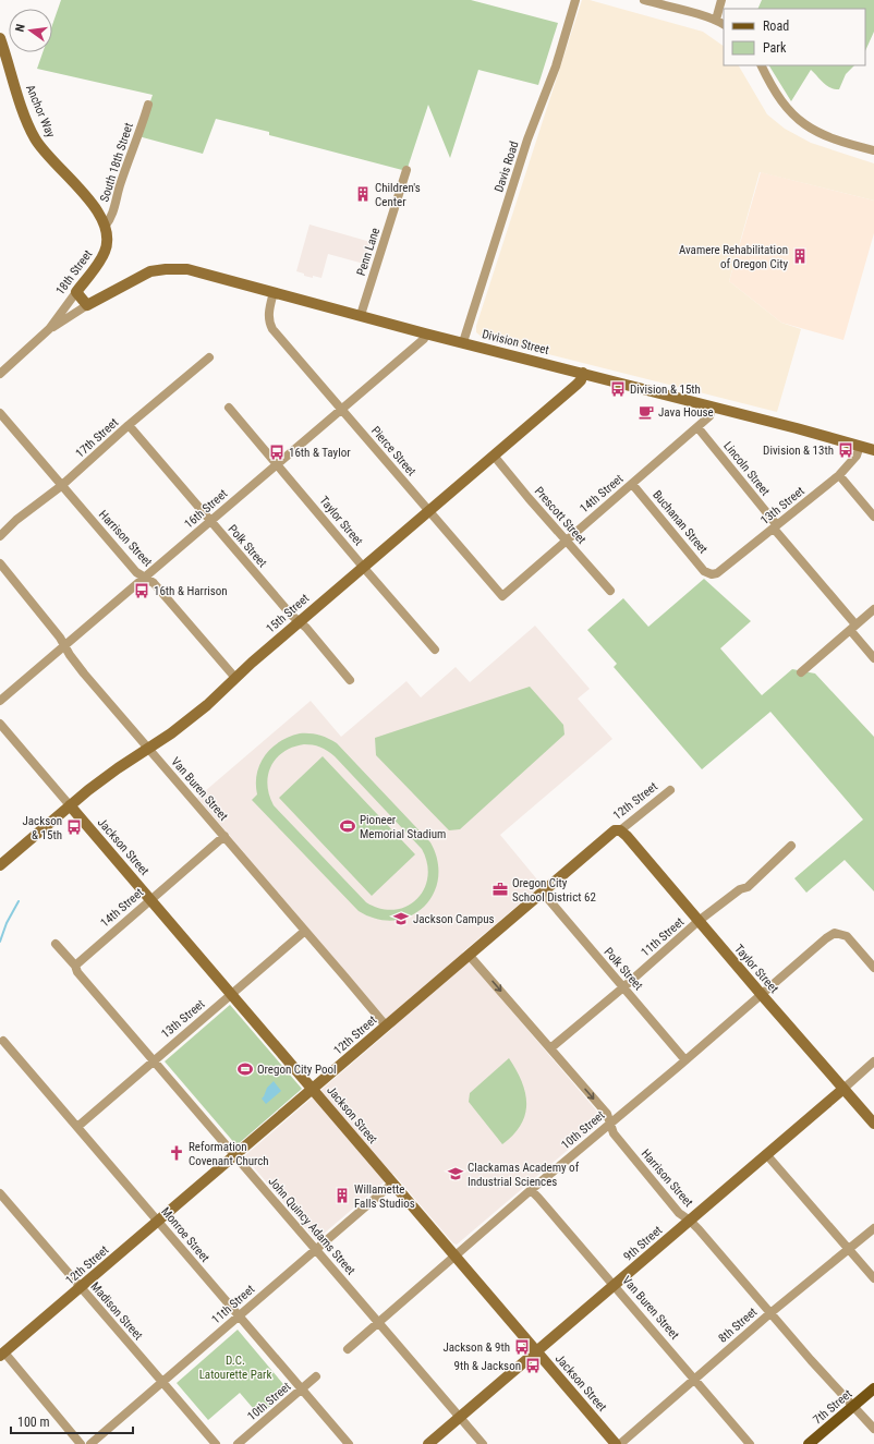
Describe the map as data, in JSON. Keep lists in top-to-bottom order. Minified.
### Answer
{"streets":{"main road":["7th Street"],"street":["Anchor Way","South 18th Street","Davis Road","Penn Lane","18th Street","Division Street","17th Street","Pierce Street","Lincoln Street","14th Street","13th Street","16th Street","Prescott Street","Taylor Street","Buchanan Street","Harrison Street","Polk Street","15th Street","Van Buren Street","12th Street","Jackson Street","11th Street","10th Street","John Quincy Adams Street","Monroe Street","9th Street","Madison Street","8th Street"]},"crossings":[["Anchor Way","South 18th Street"],["Anchor Way","18th Street"],["South 18th Street","18th Street"],["Davis Road","Division Street"],["Penn Lane","Division Street"],["18th Street","Division Street"],["Division Street","Pierce Street"],["Division Street","14th Street"],["Division Street","13th Street"],["Division Street","16th Street"],["Division Street","15th Street"],["17th Street","Harrison Street"],["17th Street","Polk Street"],["Pierce Street","14th Street"],["Pierce Street","16th Street"],["Pierce Street","15th Street"],["Lincoln Street","14th Street"],["Lincoln Street","13th Street"],["14th Street","Prescott Street"],["14th Street","Buchanan Street"],["14th Street","Van Buren Street"],["14th Street","Jackson Street"],["14th Street","John Quincy Adams Street"],["13th Street","Buchanan Street"],["13th Street","Van Buren Street"],["13th Street","Jackson Street"],["13th Street","John Quincy Adams Street"],["13th Street","Monroe Street"],["16th Street","Taylor Street"],["16th Street","Harrison Street"],["16th Street","Polk Street"],["16th Street","Van Buren Street"],["Prescott Street","15th Street"],["Taylor Street","15th Street"],["Taylor Street","12th Street"],["Taylor Street","11th Street"],["Taylor Street","10th Street"],["Taylor Street","9th Street"],["Harrison Street","15th Street"],["Harrison Street","12th Street"],["Harrison Street","11th Street"],["Harrison Street","10th Street"],["Harrison Street","9th Street"],["Harrison Street","8th Street"],["Harrison Street","7th Street"],["Polk Street","15th Street"],["Polk Street","12th Street"],["Polk Street","11th Street"],["Polk Street","10th Street"],["15th Street","Van Buren Street"],["15th Street","Jackson Street"],["Van Buren Street","12th Street"],["Van Buren Street","10th Street"],["Van Buren Street","9th Street"],["Van Buren Street","8th Street"],["12th Street","Jackson Street"],["12th Street","John Quincy Adams Street"],["12th Street","Monroe Street"],["12th Street","Madison Street"],["Jackson Street","11th Street"],["Jackson Street","10th Street"],["Jackson Street","9th Street"],["11th Street","John Quincy Adams Street"],["11th Street","Monroe Street"],["11th Street","Madison Street"],["10th Street","John Quincy Adams Street"],["10th Street","Monroe Street"],["John Quincy Adams Street","9th Street"]],"parks":["D.C. Latourette Park"],"places":{"building":["Children's Center","Avamere Rehabilitation of Oregon City","Willamette Falls Studios"],"bus stop":["Division & 15th","Division & 13th","16th & Taylor","16th & Harrison","Jackson & 15th","Jackson & 9th","9th & Jackson"],"cafe":["Java House"],"sports":["Pioneer Memorial Stadium","Oregon City Pool"],"office":["Oregon City School District 62"],"school or university":["Jackson Campus","Clackamas Academy of Industrial Sciences"],"church":["Reformation Covenant Church"]},"legend":["Road","Park"],"scale_bar":"100 m","north":"left"}
